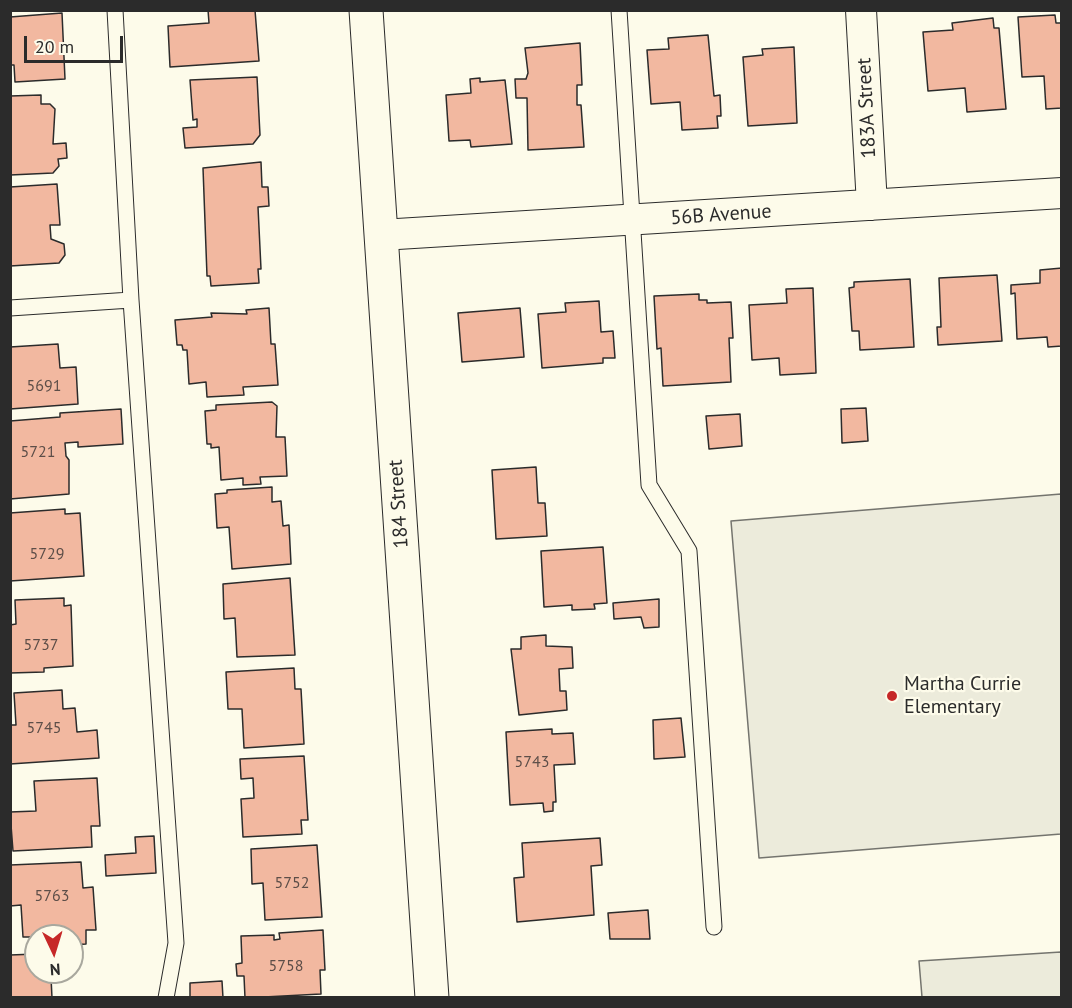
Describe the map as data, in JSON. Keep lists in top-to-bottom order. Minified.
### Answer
{"streets":{"main road":["184 Street"],"street":["183A Street","56B Avenue"]},"crossings":[["183A Street","56B Avenue"],["56B Avenue","184 Street"]],"places":["Martha Currie Elementary"],"house_numbers":["5691","5721","5729","5737","5745","5743","5752","5763","5758"],"scale_bar":"20 m","north":"bottom"}
